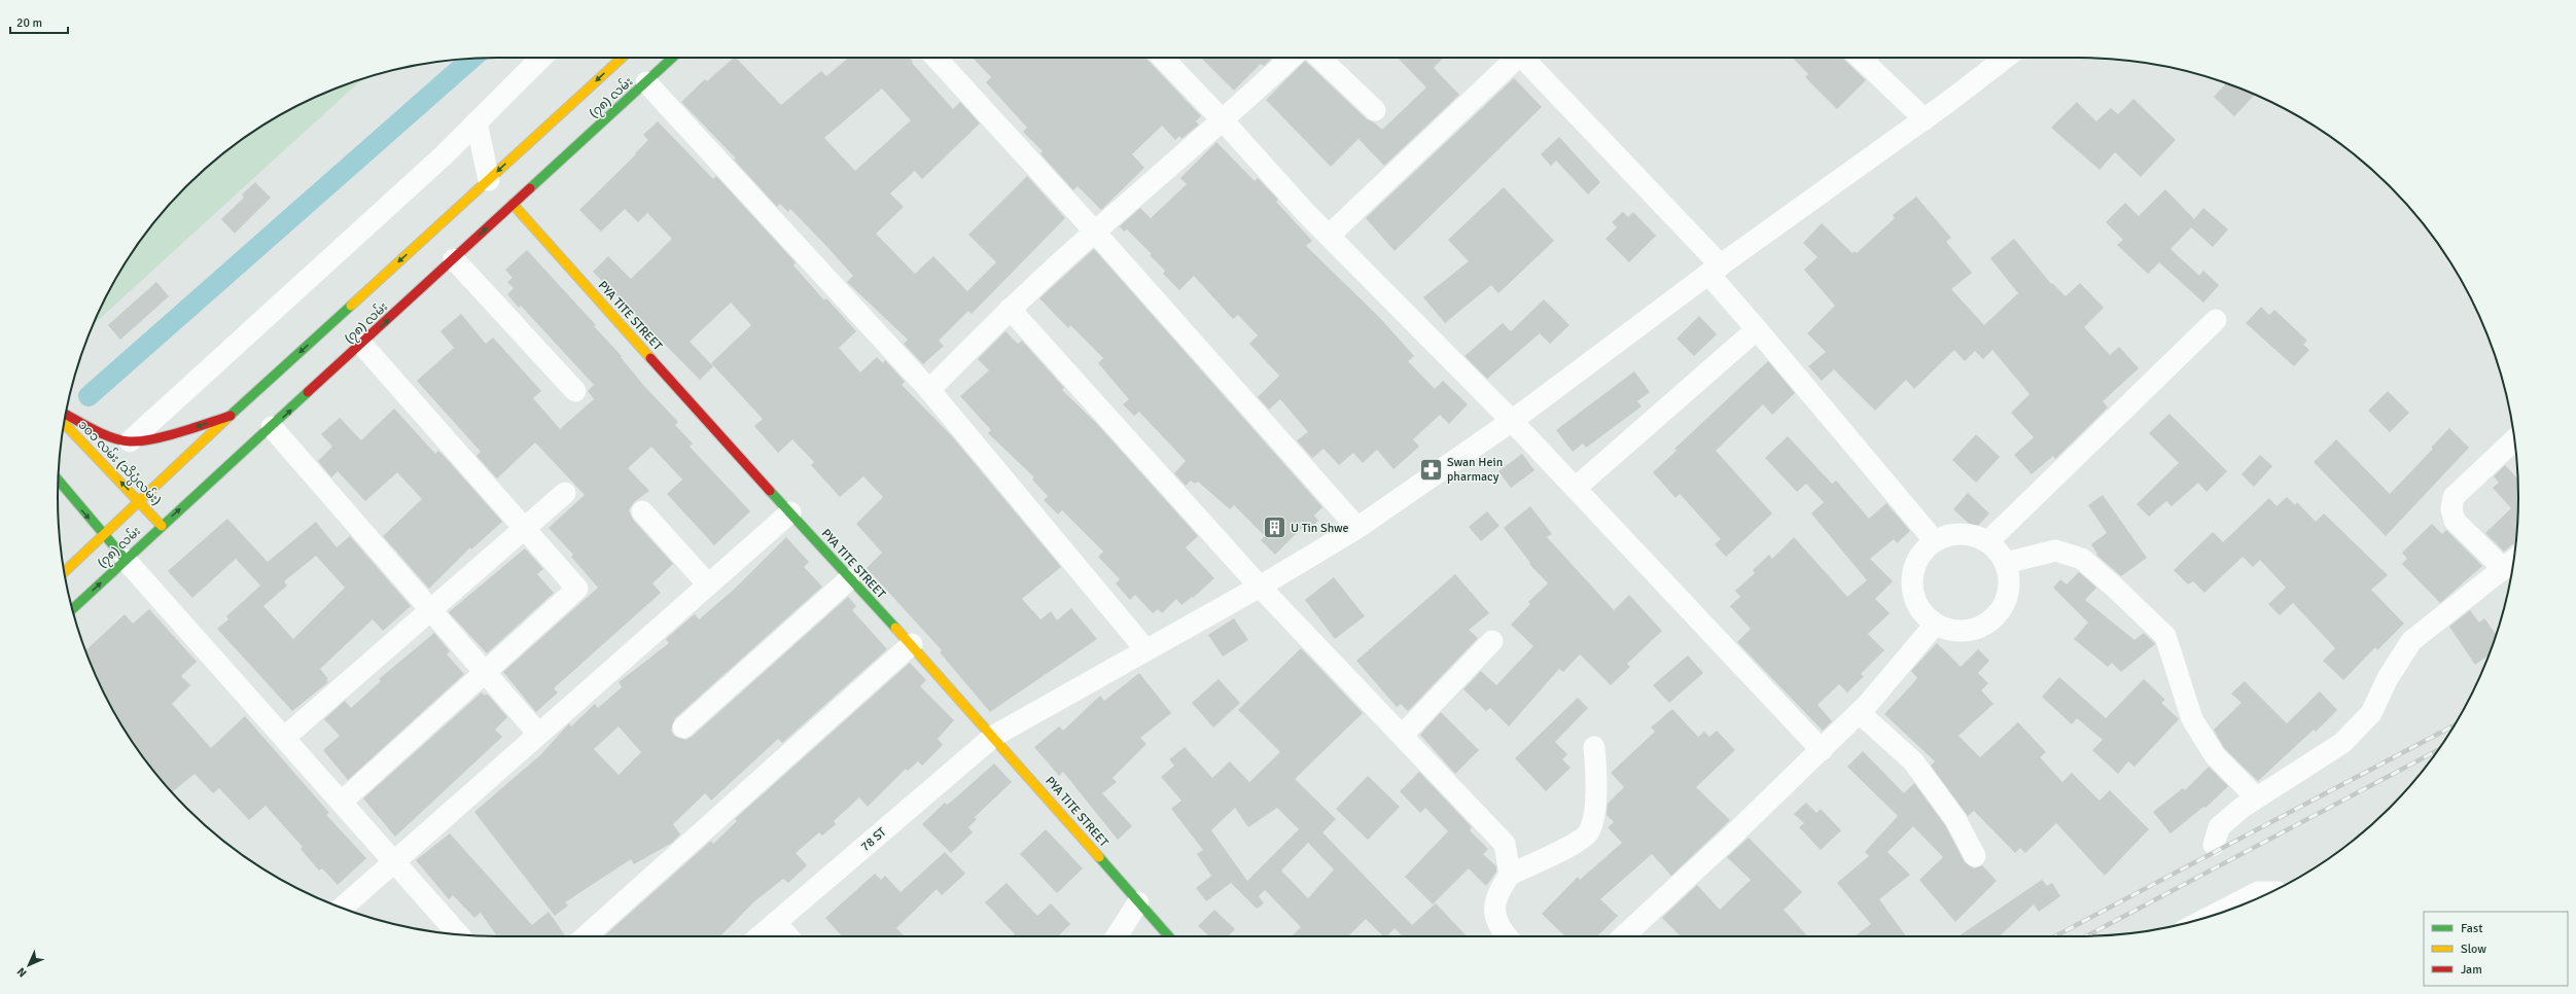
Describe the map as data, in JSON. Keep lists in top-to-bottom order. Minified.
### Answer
{"streets":{"main road":["(၇၈) လမ်း","PYA TITE STREET","၁၀၁ လမ်း (သိပ္ပံလမ်း)"],"street":["78 ST"]},"crossings":[["(၇၈) လမ်း","PYA TITE STREET"],["(၇၈) လမ်း","၁၀၁ လမ်း (သိပ္ပံလမ်း)"],["PYA TITE STREET","78 ST"]],"places":{"pharmacy":["Swan Hein pharmacy"],"building":["U Tin Shwe"]},"legend":["Fast","Slow","Jam"],"scale_bar":"20 m","north":"bottom left"}
